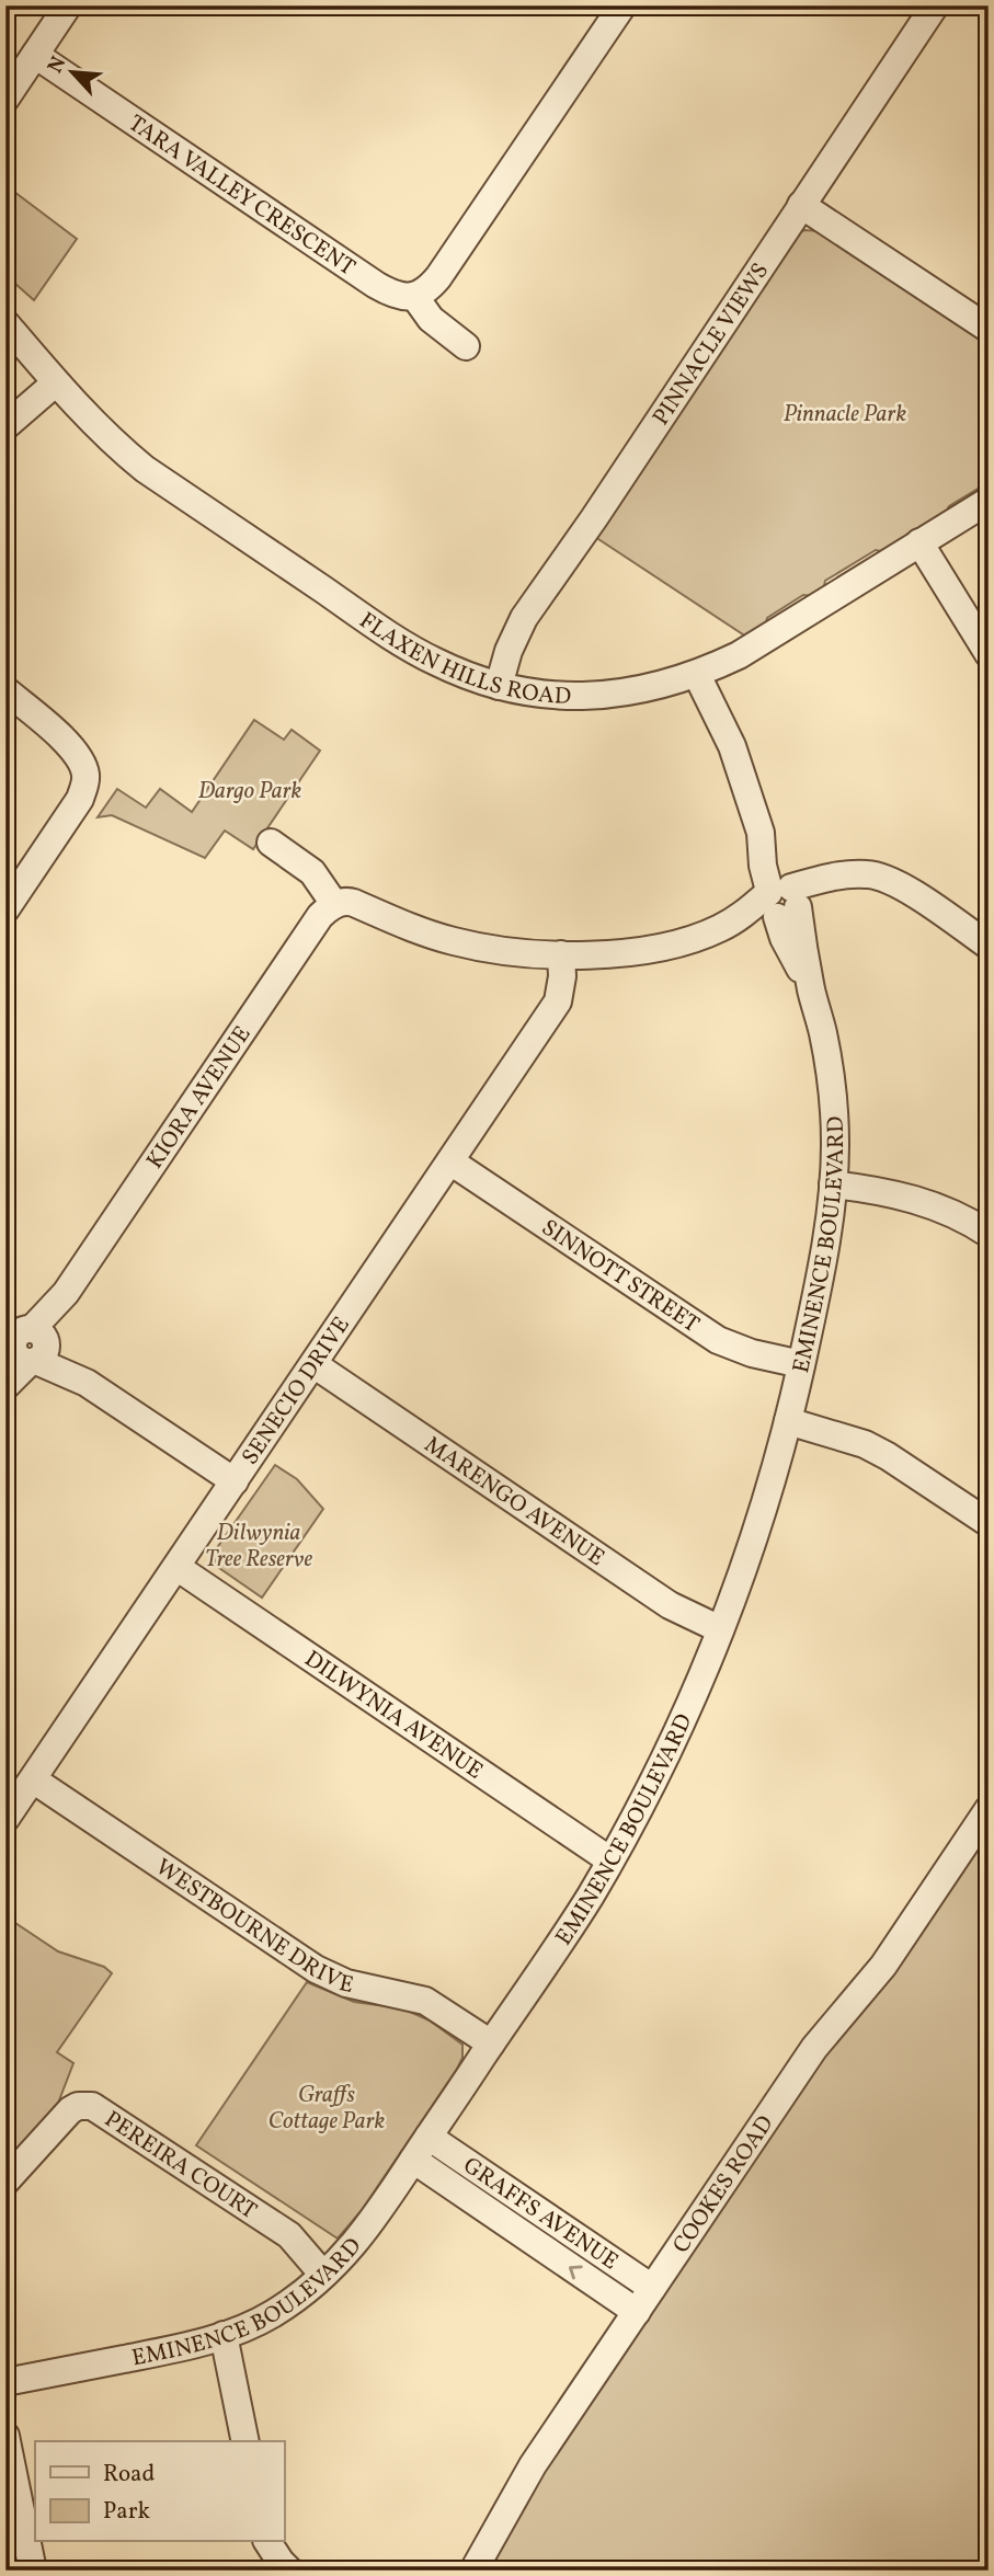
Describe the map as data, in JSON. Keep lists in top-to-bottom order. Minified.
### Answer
{"streets":{"street":["TARA VALLEY CRESCENT","PINNACLE VIEWS","FLAXEN HILLS ROAD","KIORA AVENUE","EMINENCE BOULEVARD","SINNOTT STREET","SENECIO DRIVE","MARENGO AVENUE","DILWYNIA AVENUE","WESTBOURNE DRIVE","PEREIRA COURT","COOKES ROAD","GRAFFS AVENUE"]},"crossings":[["PINNACLE VIEWS","FLAXEN HILLS ROAD"],["FLAXEN HILLS ROAD","EMINENCE BOULEVARD"],["EMINENCE BOULEVARD","SINNOTT STREET"],["EMINENCE BOULEVARD","MARENGO AVENUE"],["EMINENCE BOULEVARD","DILWYNIA AVENUE"],["EMINENCE BOULEVARD","WESTBOURNE DRIVE"],["EMINENCE BOULEVARD","PEREIRA COURT"],["EMINENCE BOULEVARD","GRAFFS AVENUE"],["SINNOTT STREET","SENECIO DRIVE"],["SENECIO DRIVE","MARENGO AVENUE"],["SENECIO DRIVE","DILWYNIA AVENUE"],["SENECIO DRIVE","WESTBOURNE DRIVE"],["COOKES ROAD","GRAFFS AVENUE"]],"parks":["Pinnacle Park","Dargo Park","Dilwynia Tree Reserve","Graffs Cottage Park"],"legend":["Road","Park"],"north":"top left"}
